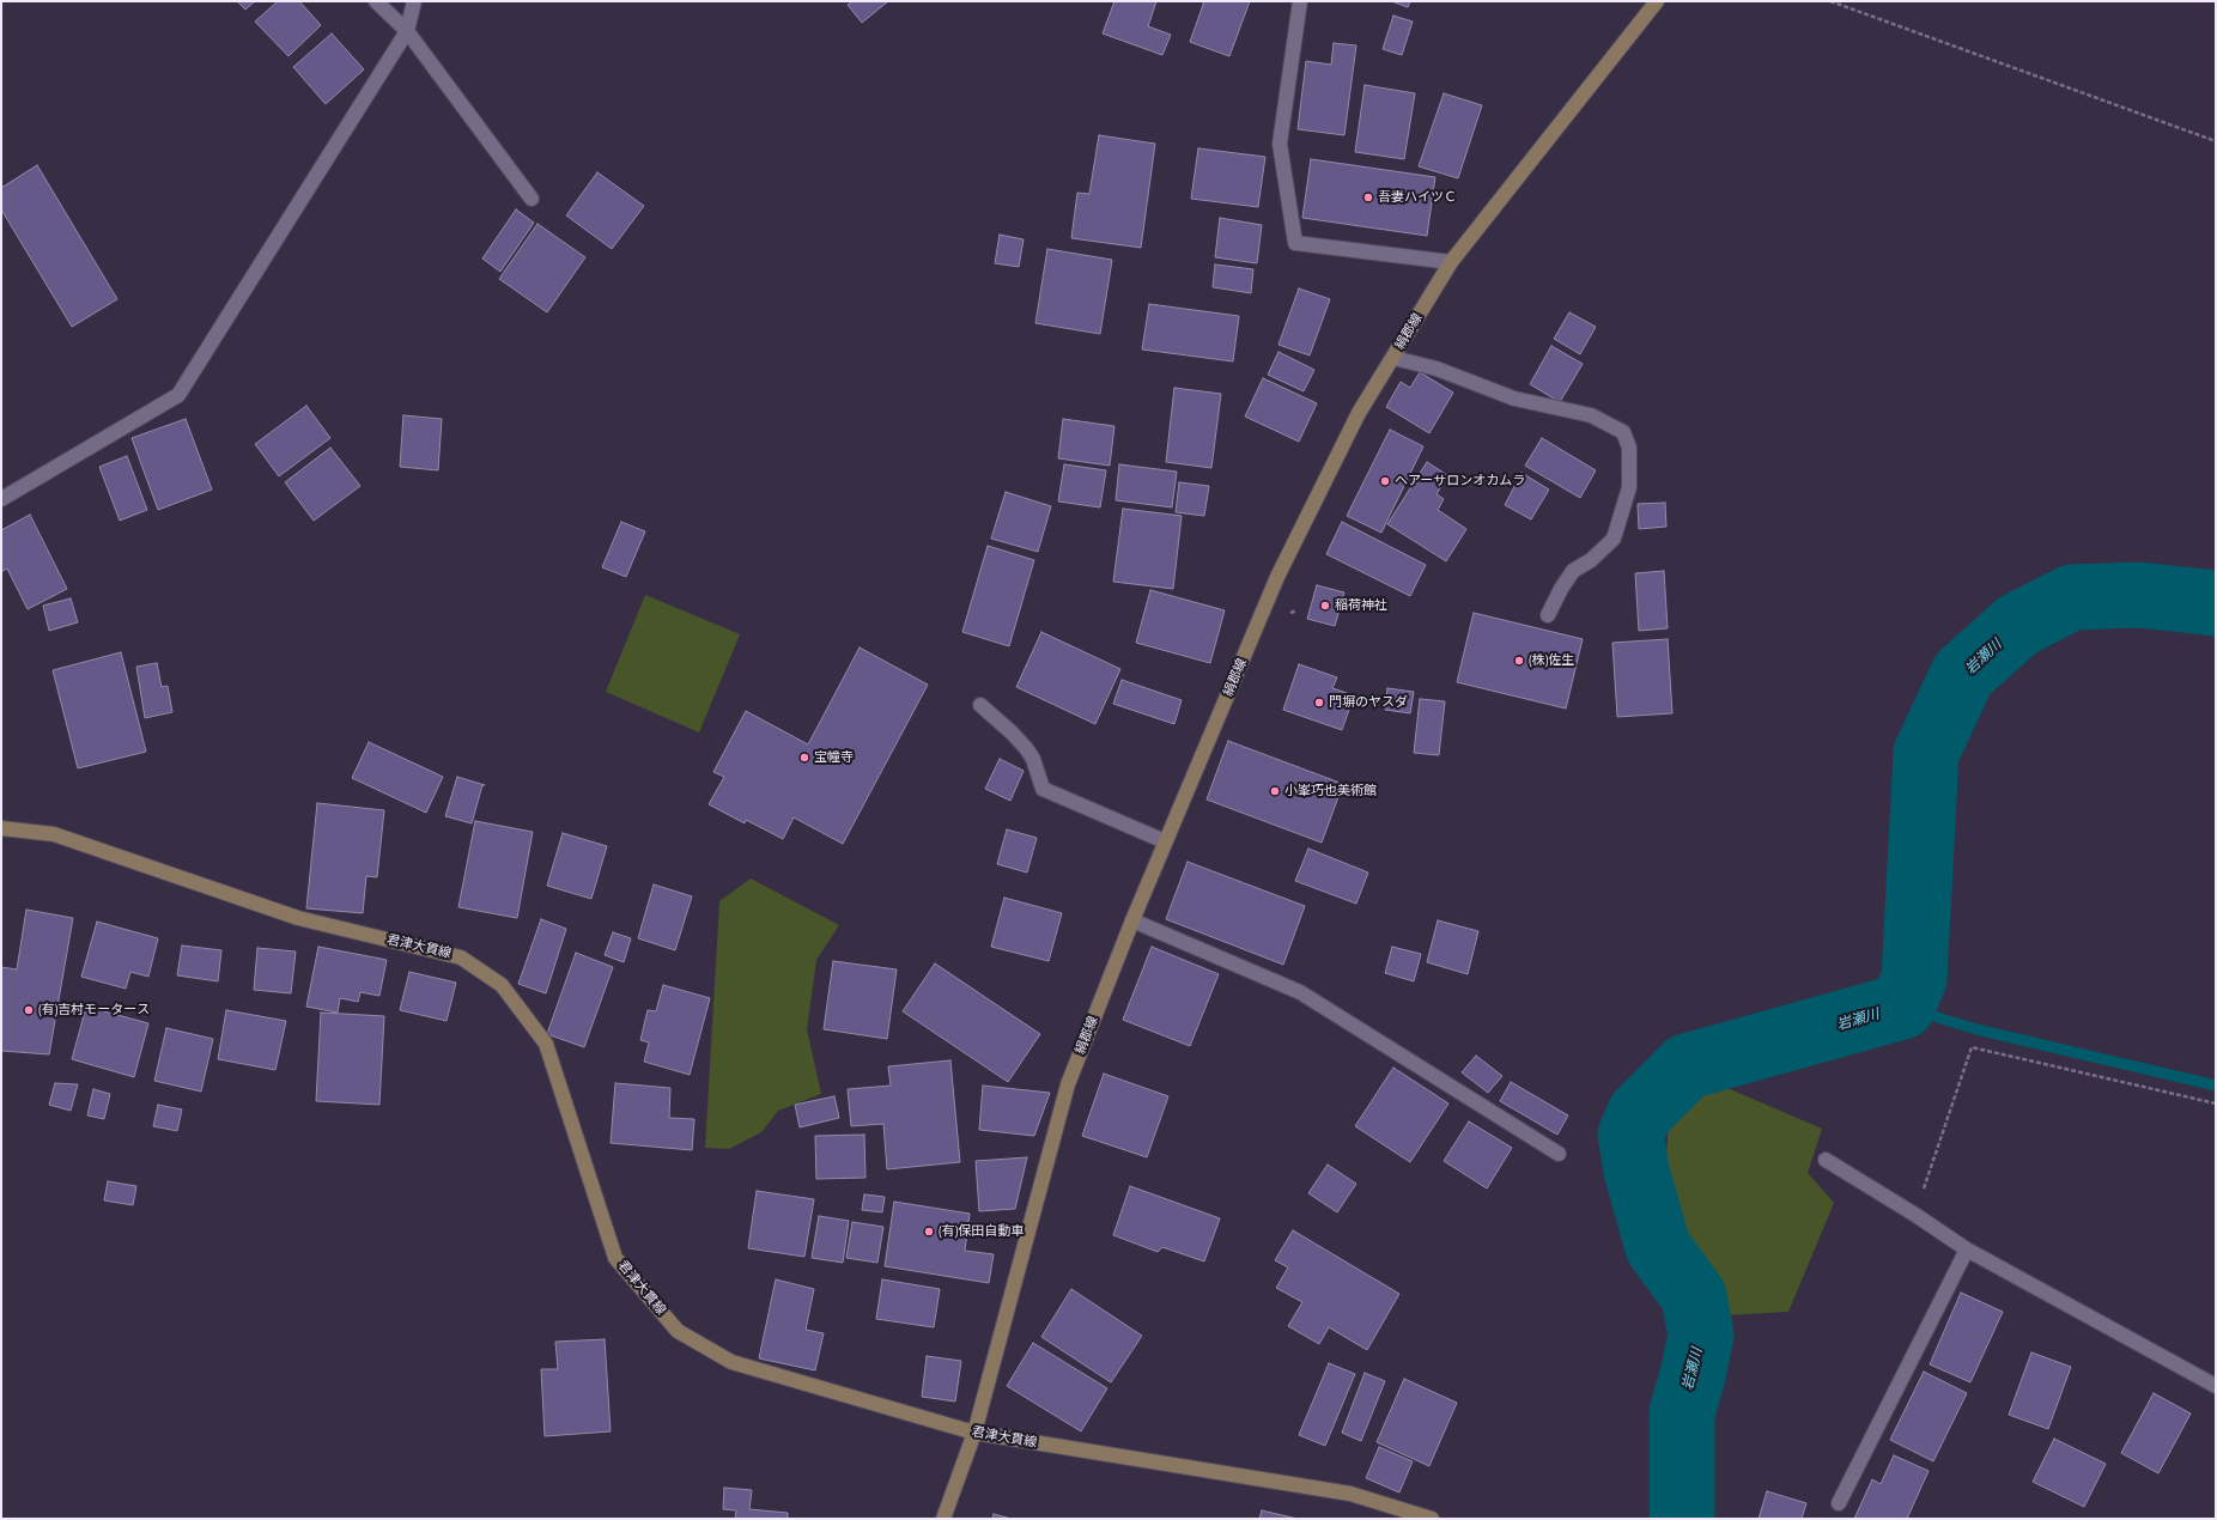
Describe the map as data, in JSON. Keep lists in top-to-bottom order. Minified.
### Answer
{"streets":{"main road":["絹郡線","君津大貫線"]},"crossings":[["絹郡線","君津大貫線"]],"water":["岩瀬川"],"places":["吾妻ハイツＣ","ヘアーサロンオカムラ","稲荷神社","(株)佐生","門塀のヤスダ","宝幢寺","小峯巧也美術館","(有)吉村モータース","(有)保田自動車"]}
